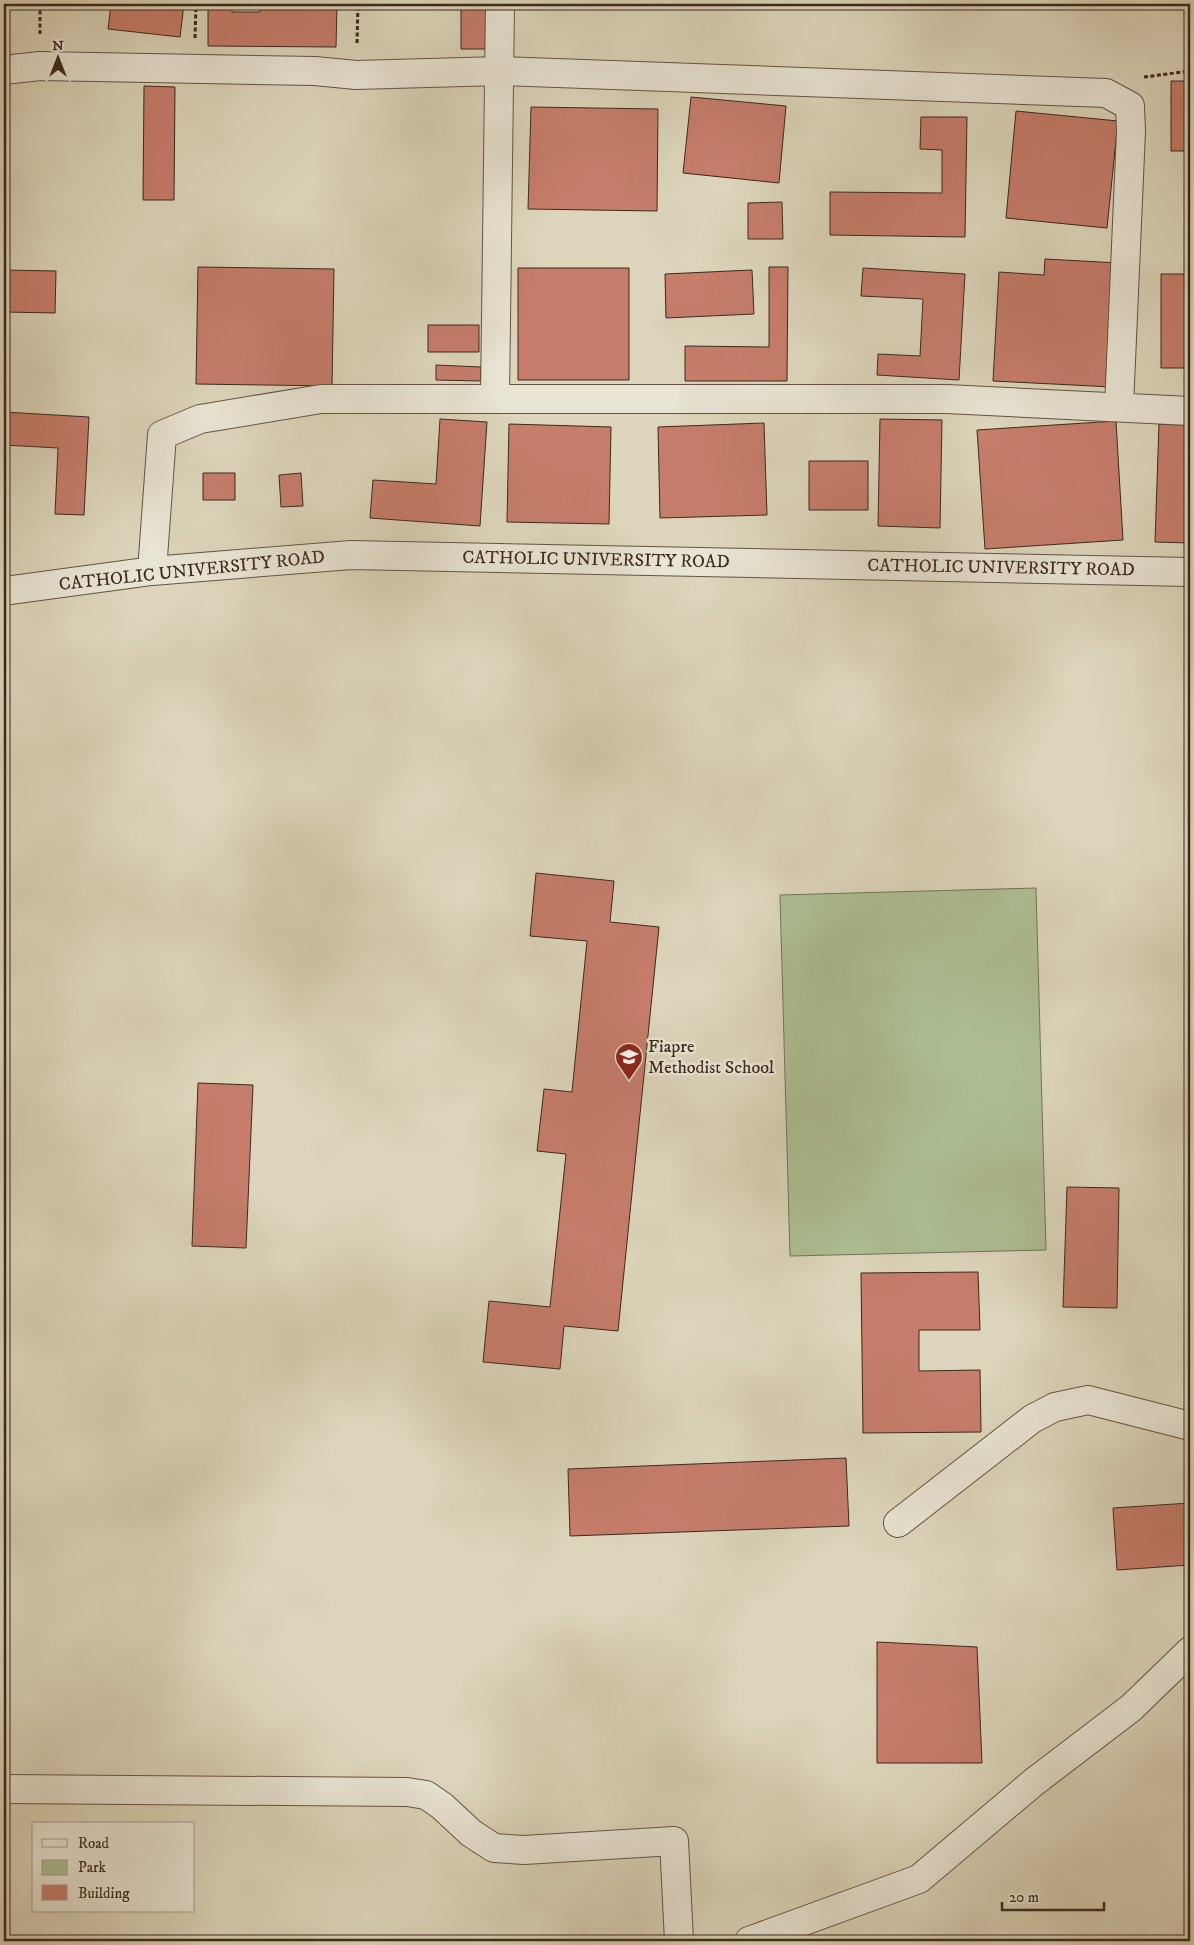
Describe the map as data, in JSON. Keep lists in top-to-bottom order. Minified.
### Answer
{"streets":{"street":["CATHOLIC UNIVERSITY ROAD"]},"places":{"school or university":["Fiapre Methodist School"]},"legend":["Road","Park","Building"],"scale_bar":"20 m","north":"top"}
